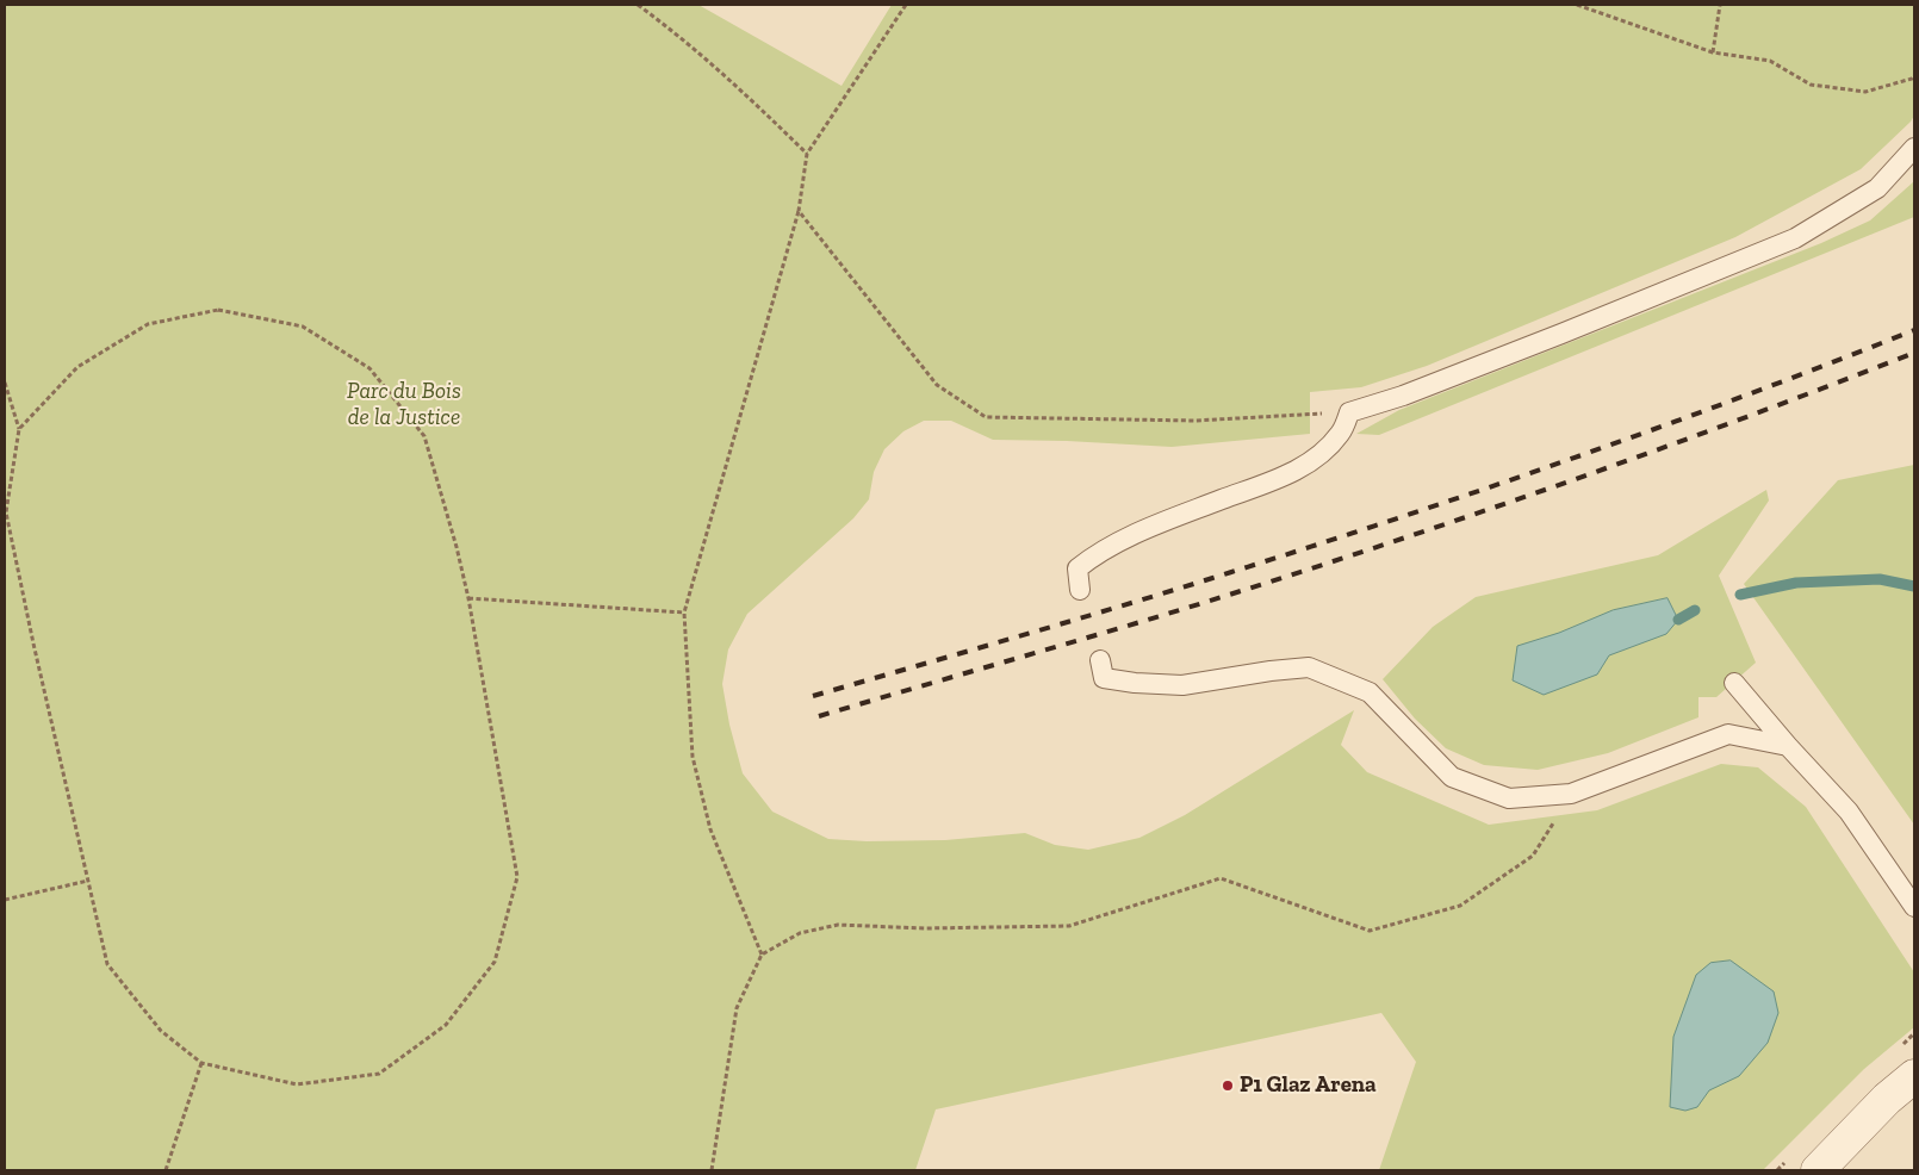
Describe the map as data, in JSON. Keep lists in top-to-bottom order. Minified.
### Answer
{"parks":["Parc du Bois de la Justice"],"places":["P1 Glaz Arena"]}
